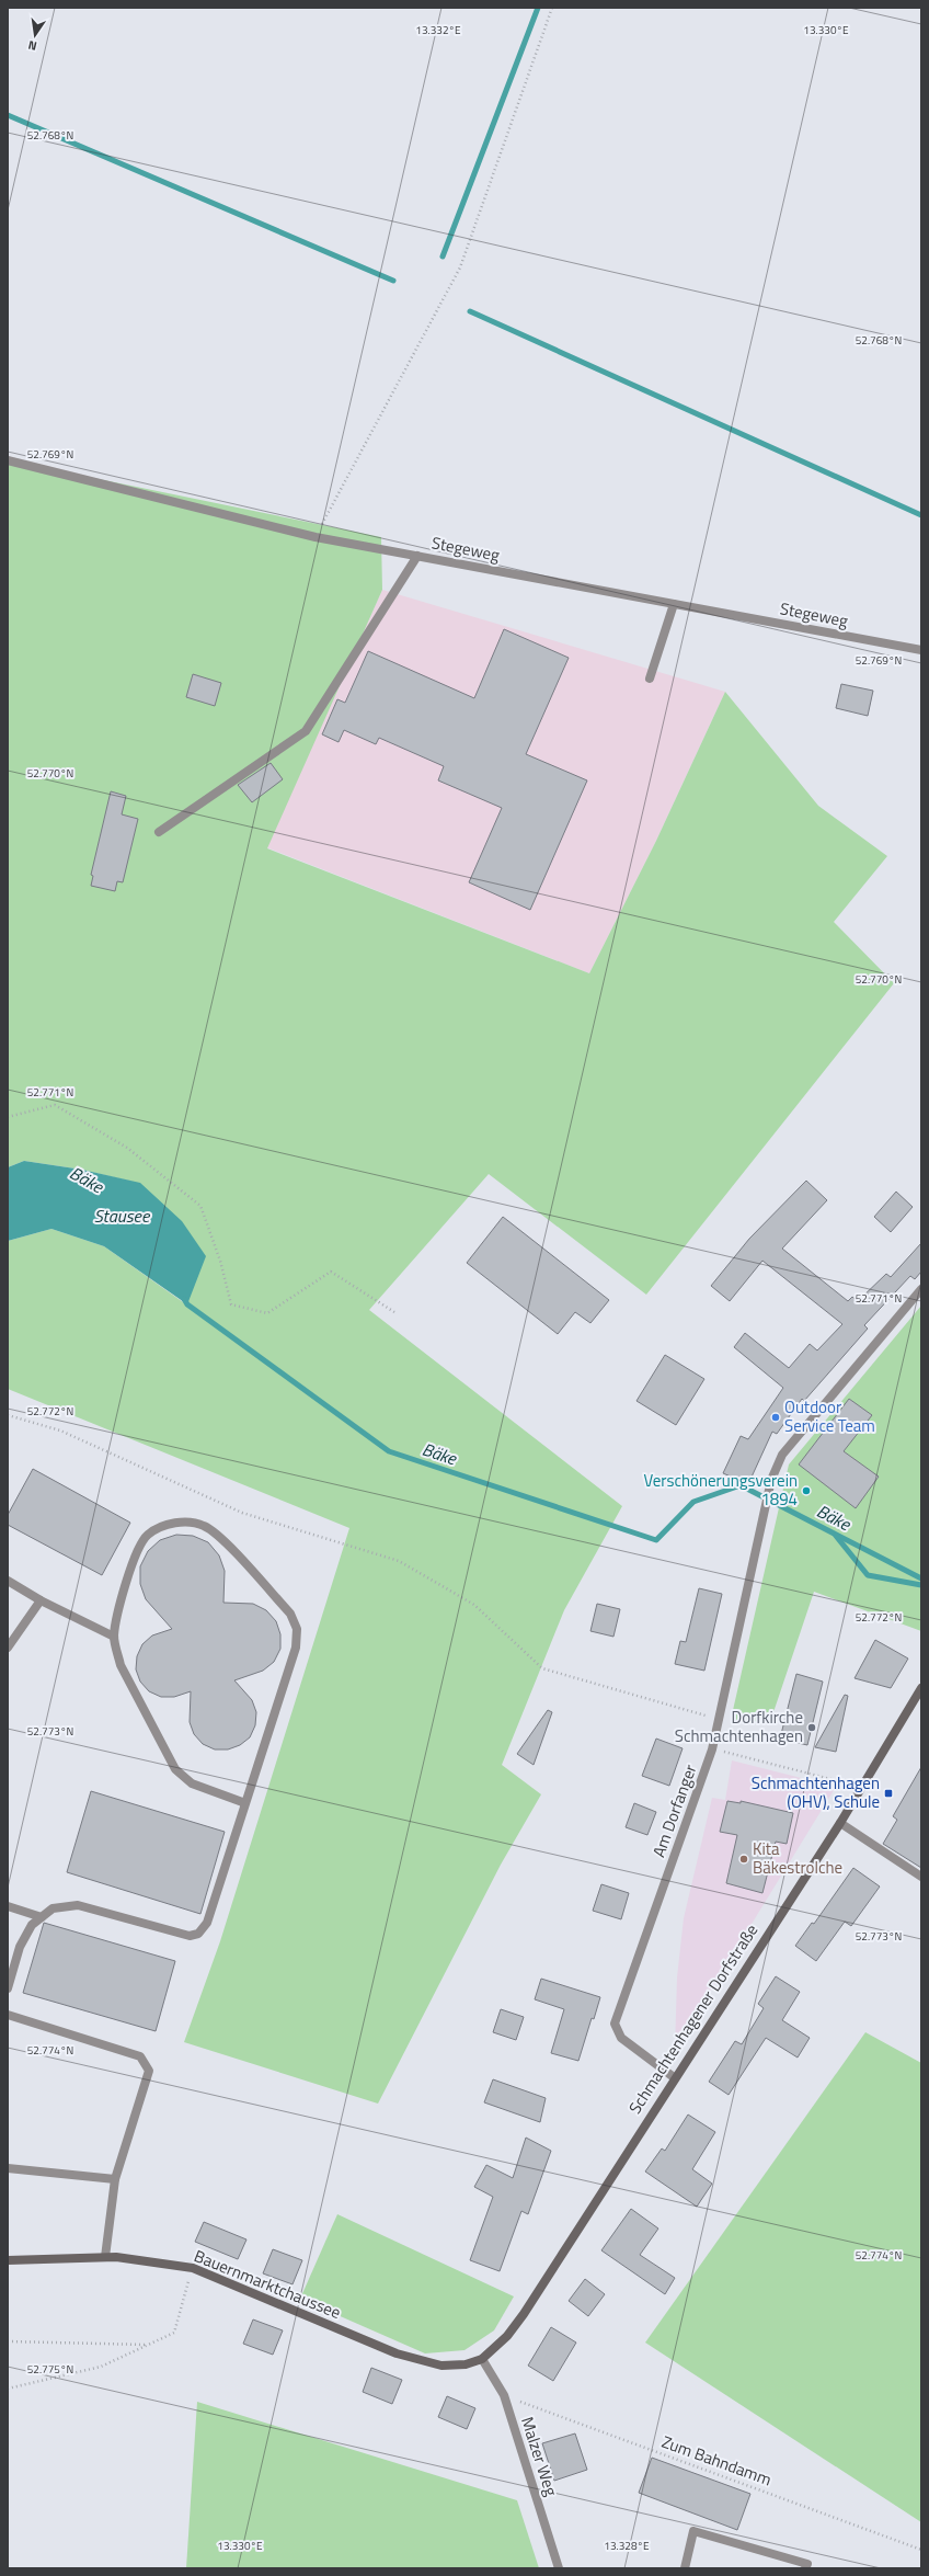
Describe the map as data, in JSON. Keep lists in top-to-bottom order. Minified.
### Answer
{"streets":{"main road":["Schmachtenhagener Dorfstraße","Bauernmarktchaussee"],"street":["Stegeweg","Am Dorfanger","Malzer Weg"],"path":["Zum Bahndamm"]},"crossings":[["Am Dorfanger","Schmachtenhagener Dorfstraße"],["Schmachtenhagener Dorfstraße","Bauernmarktchaussee"],["Schmachtenhagener Dorfstraße","Malzer Weg"],["Bauernmarktchaussee","Malzer Weg"],["Malzer Weg","Zum Bahndamm"]],"water":["Bäke","Stausee"],"places":{"other":["Outdoor Service Team","Verschönerungsverein 1894","Dorfkirche Schmachtenhagen","Kita Bäkestrolche"],"transit":["Schmachtenhagen (OHV), Schule"]},"north":"bottom","coordinates":["13.332°E","13.330°E","52.768°N","52.769°N","52.770°N","52.771°N","52.772°N","52.773°N","52.774°N","52.775°N","13.328°E"]}
